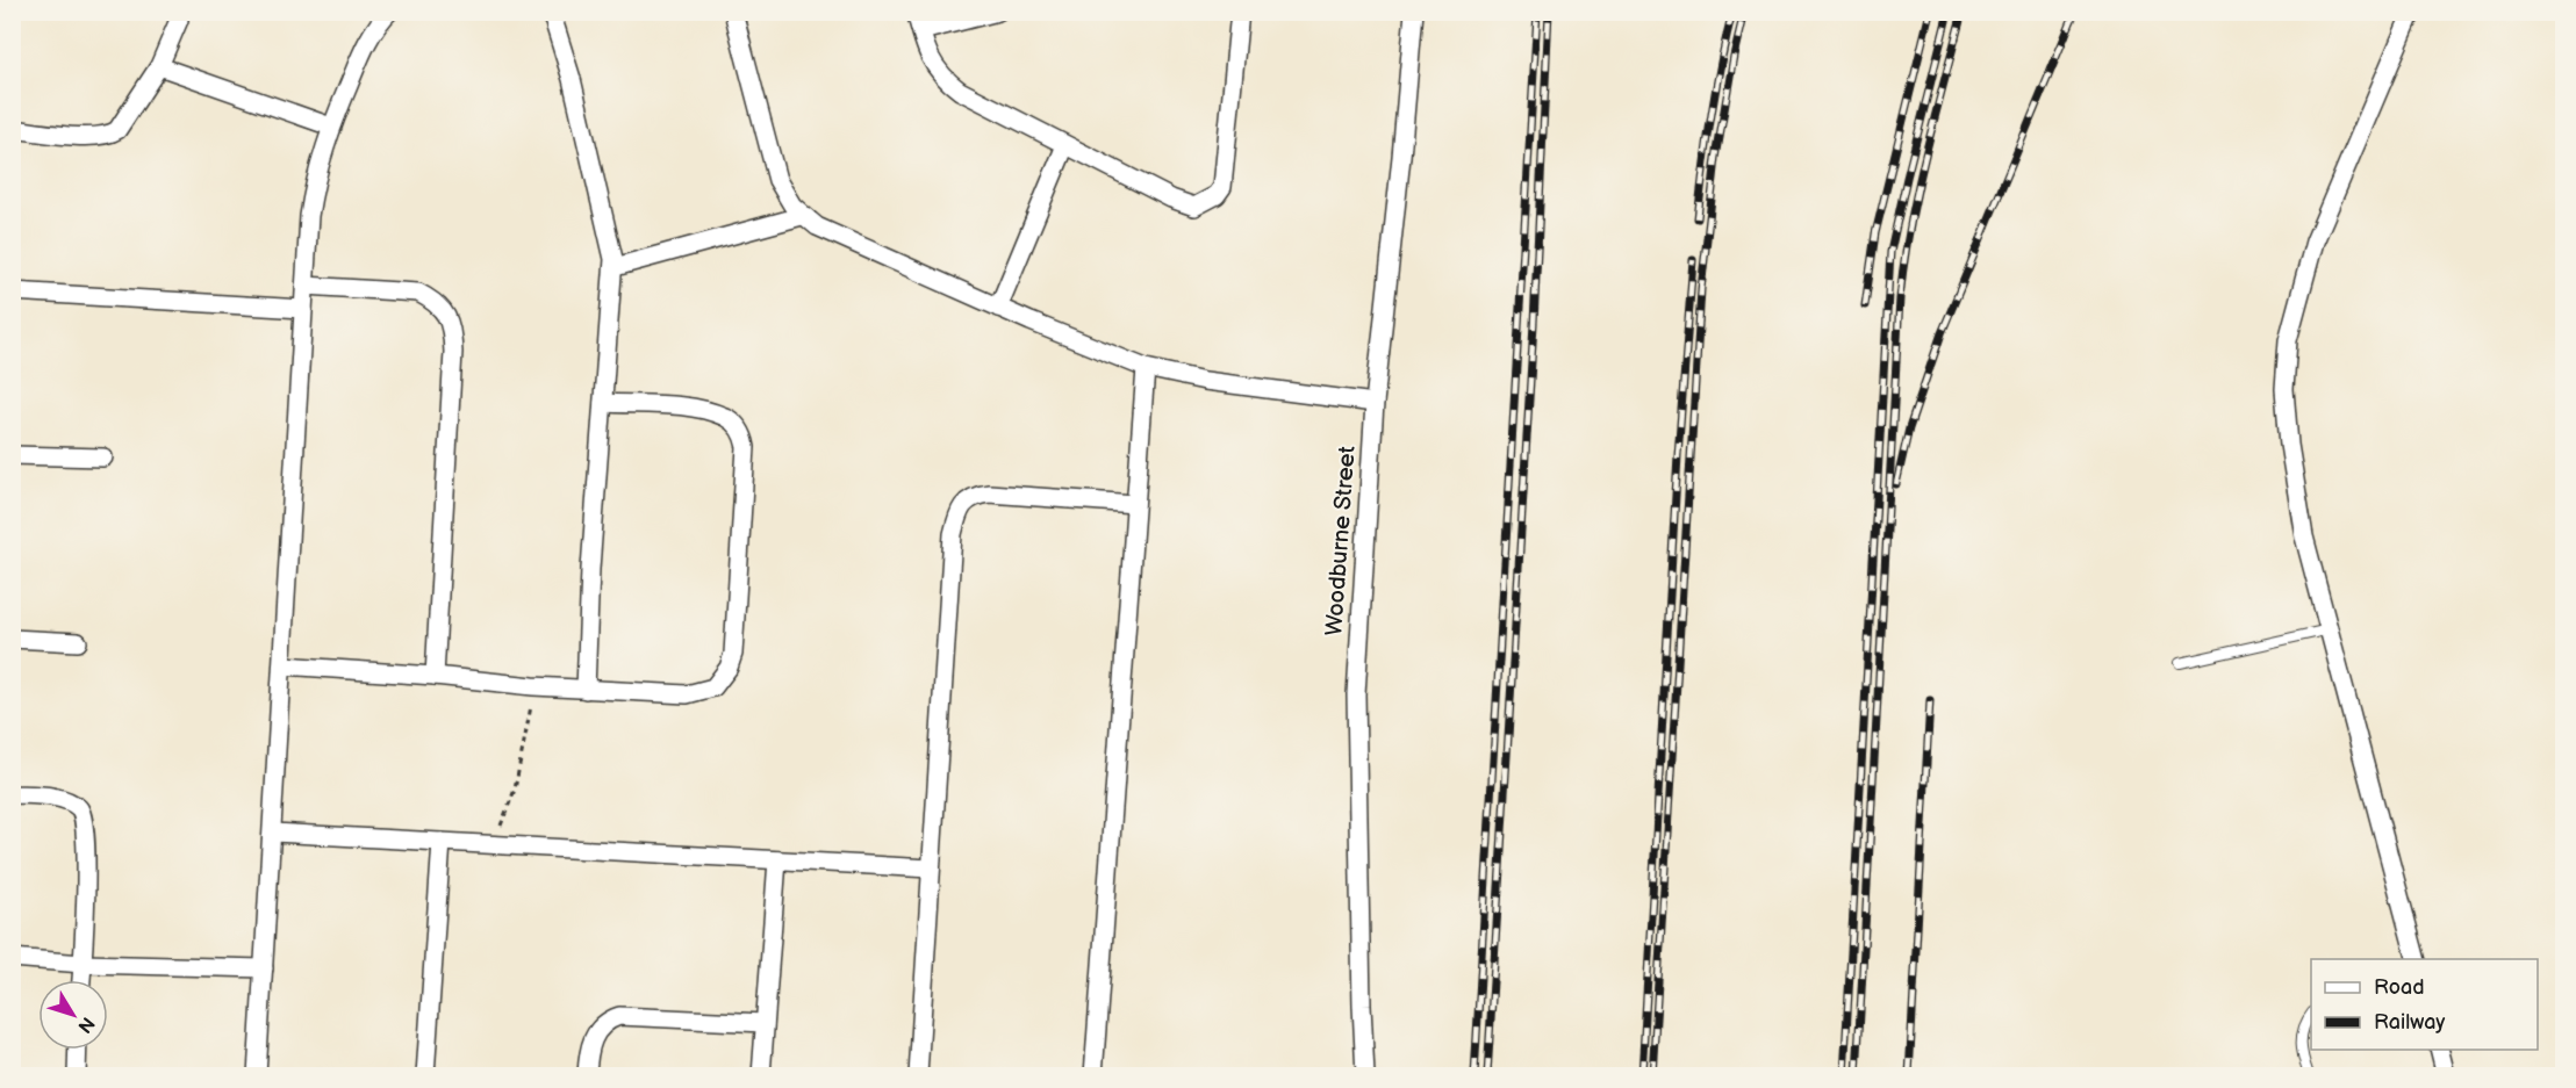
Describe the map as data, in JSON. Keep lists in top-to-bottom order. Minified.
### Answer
{"streets":{"street":["Woodburne Street"]},"legend":["Road","Railway"],"north":"bottom right"}
